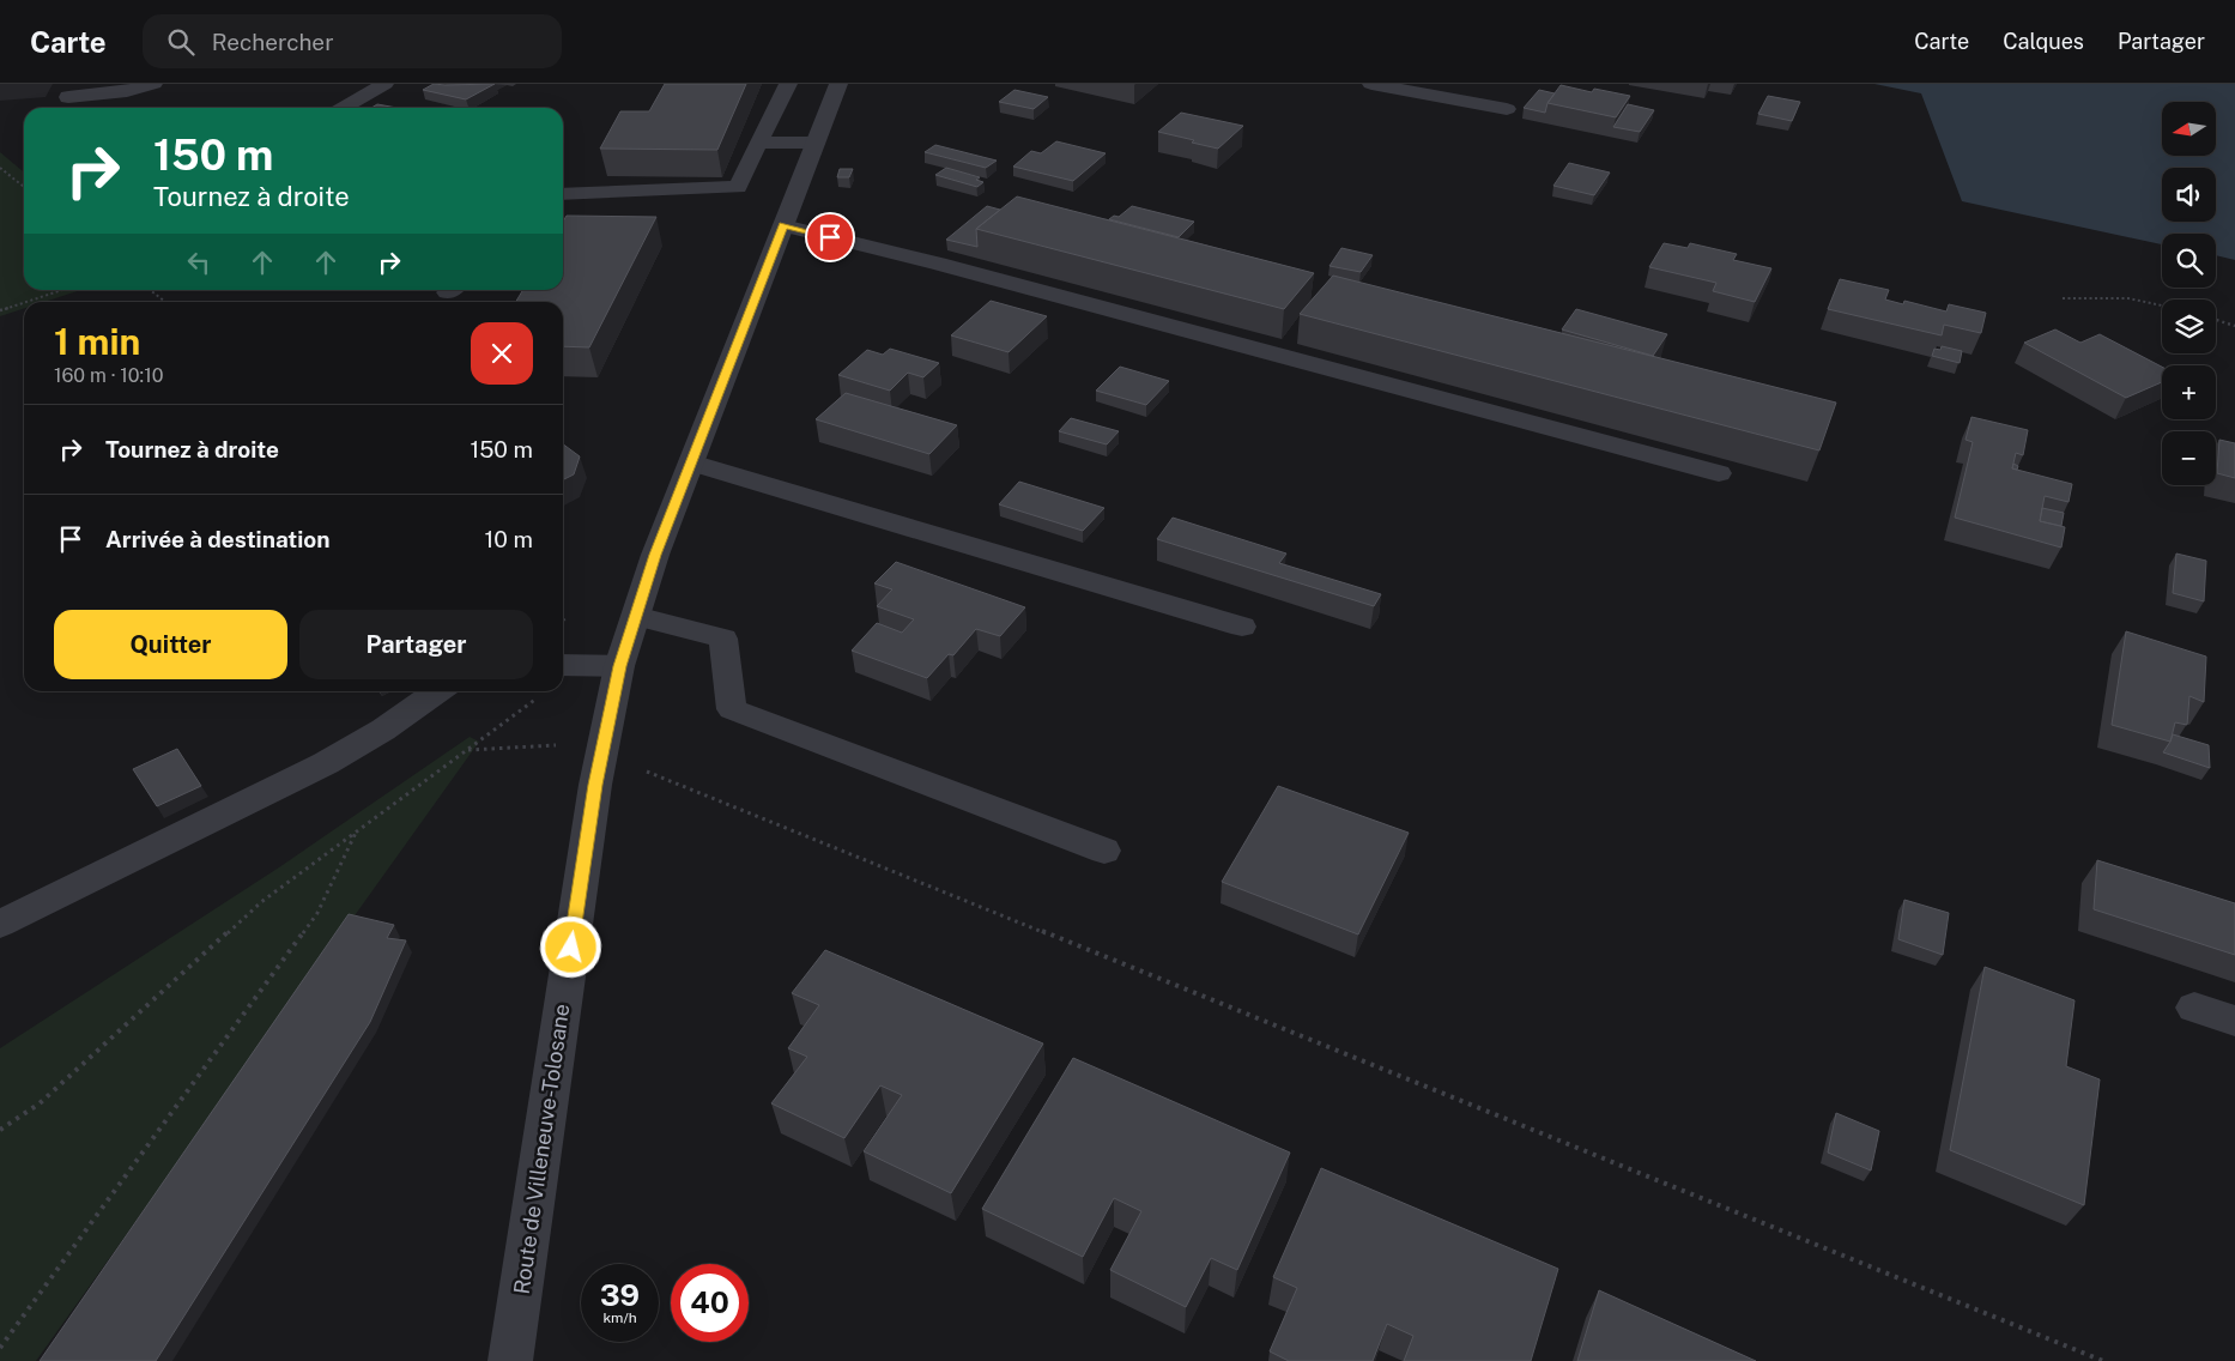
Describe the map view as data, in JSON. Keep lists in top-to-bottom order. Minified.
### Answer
{"streets":{"street":["Route de Villeneuve-Tolosane"]},"north":"left","page":{"header":"Carte","search":"Rechercher","nav":["Carte","Calques","Partager"],"map_buttons":["+","−"],"turn":["150 m","Tournez à droite"],"heading":["1 min","160 m · 10:10"],"list":[{"name":"Tournez à droite","value":"150 m"},{"name":"Arrivée à destination","value":"10 m"}],"buttons":["Quitter","Partager"],"speed":"39 km/h","limit":"40"}}
